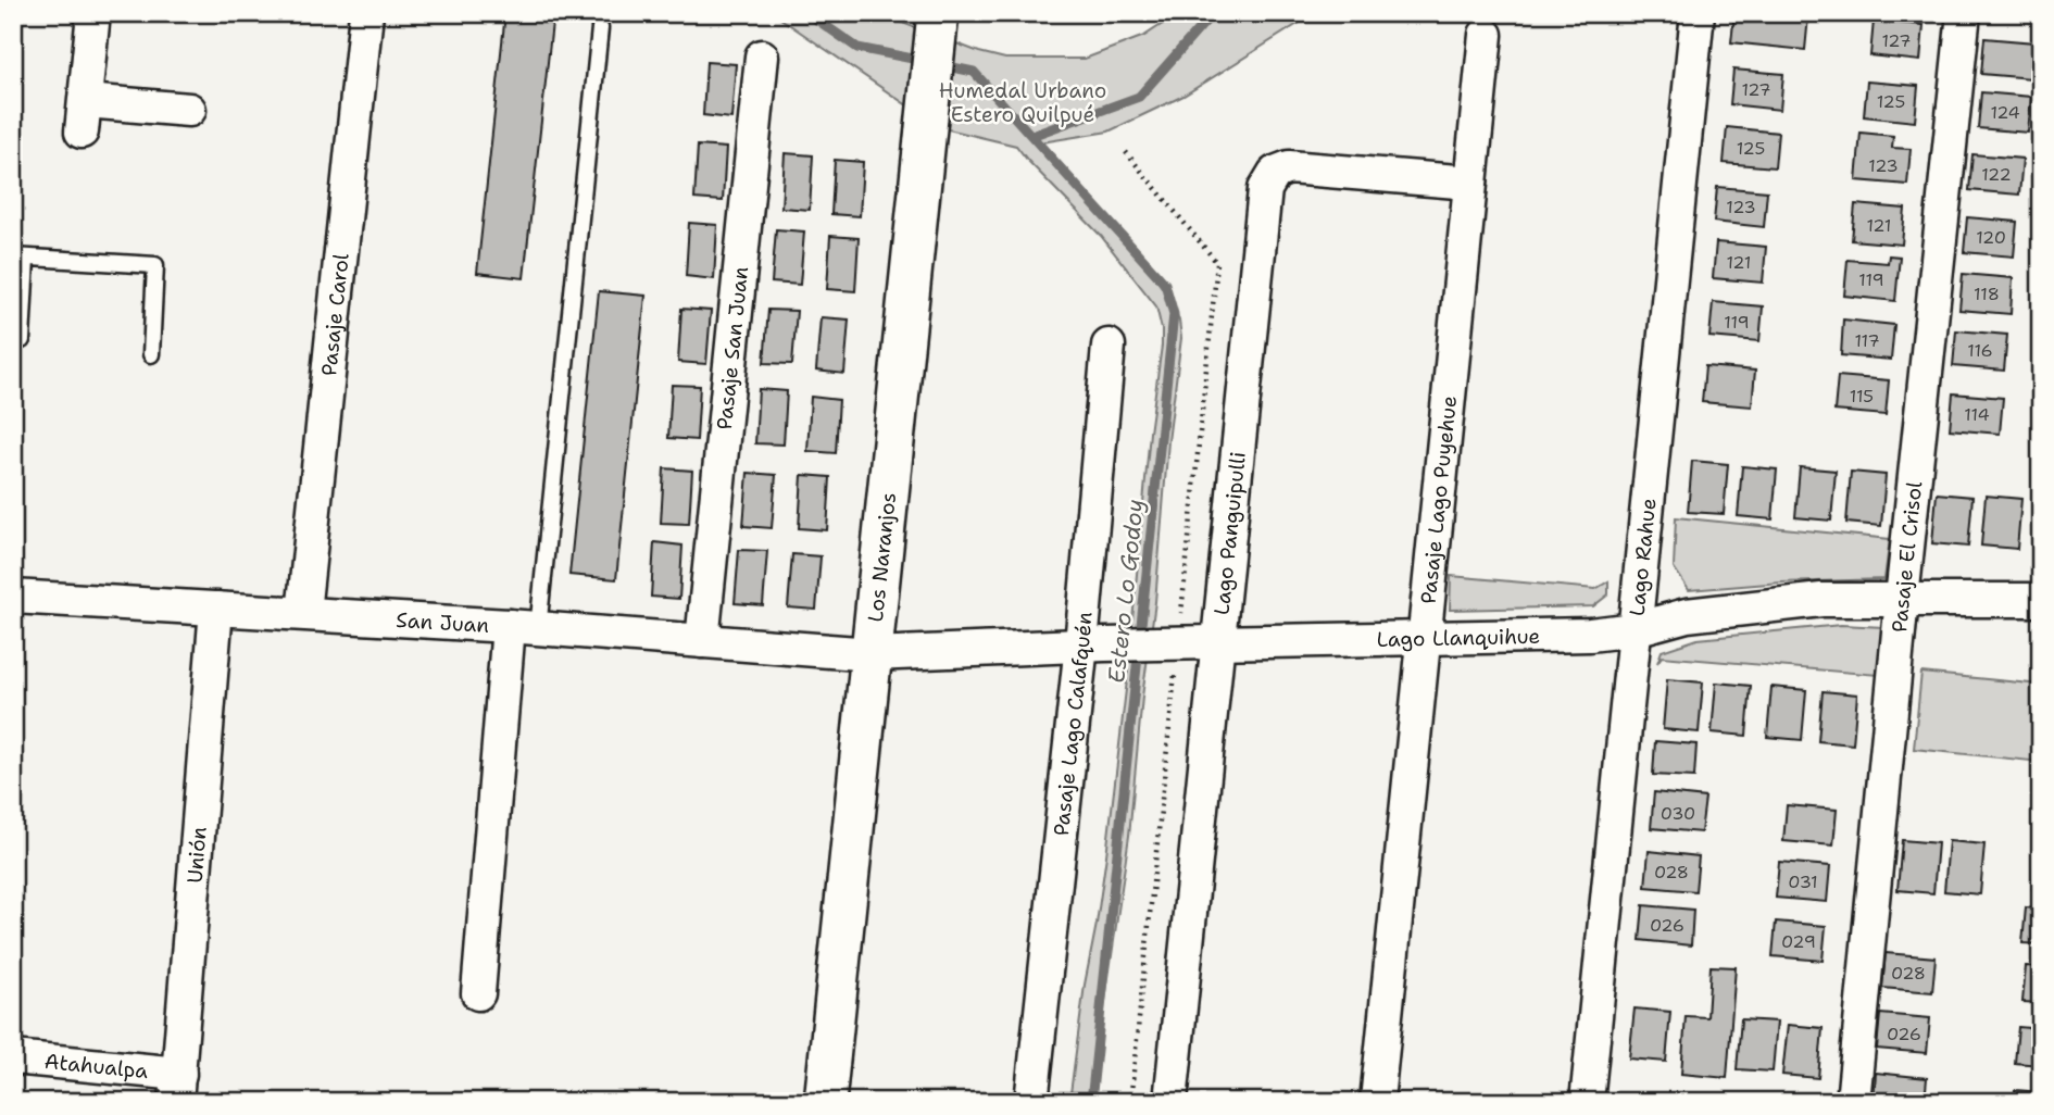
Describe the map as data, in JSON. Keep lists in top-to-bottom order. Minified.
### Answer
{"streets":{"street":["Pasaje Carol","Pasaje San Juan","Pasaje Lago Puyehue","Lago Panguipulli","Los Naranjos","Lago Rahue","Pasaje El Crisol","San Juan","Lago Llanquihue","Pasaje Lago Calafquén","Unión","Atahualpa"]},"crossings":[["Pasaje Carol","San Juan"],["Pasaje San Juan","San Juan"],["Pasaje Lago Puyehue","Lago Panguipulli"],["Pasaje Lago Puyehue","Lago Llanquihue"],["Lago Panguipulli","Lago Llanquihue"],["Los Naranjos","San Juan"],["Los Naranjos","Lago Llanquihue"],["Lago Rahue","Lago Llanquihue"],["Pasaje El Crisol","Lago Llanquihue"],["San Juan","Lago Llanquihue"],["San Juan","Unión"],["Lago Llanquihue","Pasaje Lago Calafquén"],["Unión","Atahualpa"]],"water":["Estero Lo Godoy"],"parks":["Humedal Urbano Estero Quilpué"],"house_numbers":["127","127","125","124","125","123","122","123","121","120","121","119","118","119","117","116","115","114","030","028","031","026","029","028","026"]}
